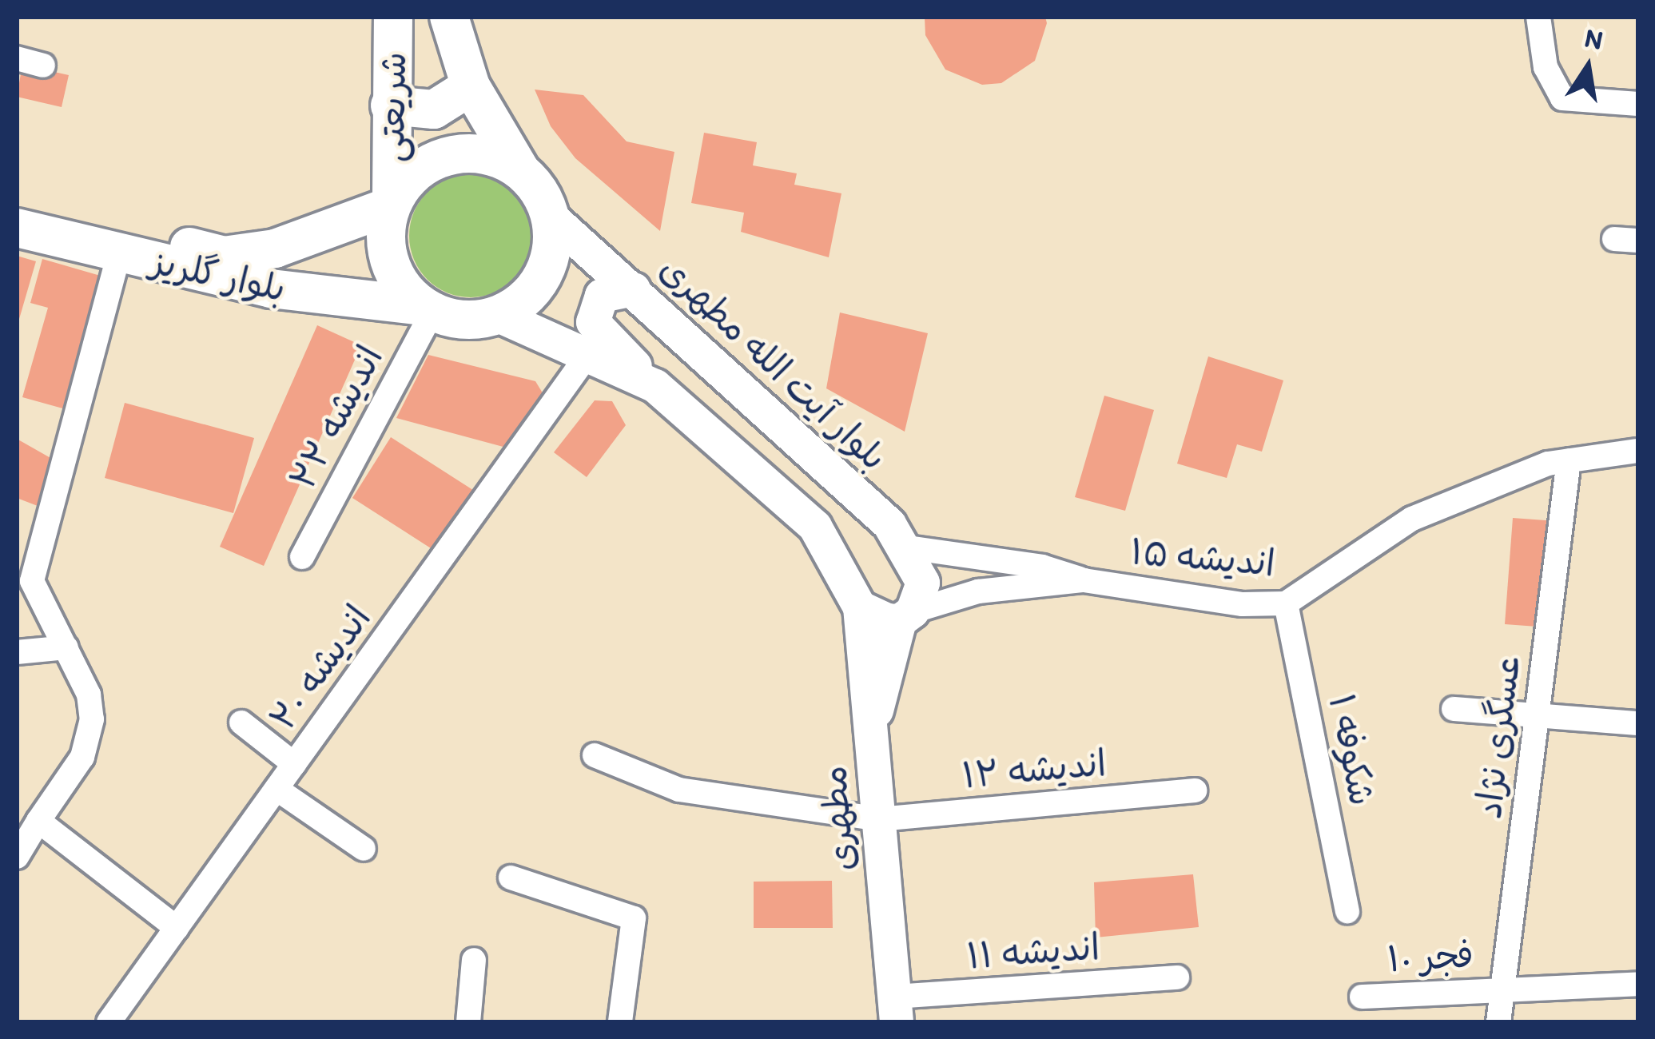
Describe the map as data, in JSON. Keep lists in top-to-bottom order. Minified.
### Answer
{"streets":{"main road":["شریعتی","بلوار گلریز","بلوار آیت الله مطهری","مطهری"],"street":["اندیشه ۲۲","اندیشه ۱۵","اندیشه ۲۰","عسگری نژاد","شکوفه ۱","اندیشه ١٣","اندیشه ۱۱","فجر ۱۰"]},"crossings":[["شریعتی","بلوار گلریز"],["شریعتی","بلوار آیت الله مطهری"],["شریعتی","اندیشه ۲۲"],["بلوار گلریز","بلوار آیت الله مطهری"],["بلوار گلریز","اندیشه ۲۲"],["بلوار آیت الله مطهری","اندیشه ۲۲"],["بلوار آیت الله مطهری","اندیشه ۱۵"],["اندیشه ۱۵","عسگری نژاد"],["اندیشه ۱۵","شکوفه ۱"],["عسگری نژاد","فجر ۱۰"],["اندیشه ١٣","مطهری"],["مطهری","اندیشه ۱۱"]],"north":"top"}
